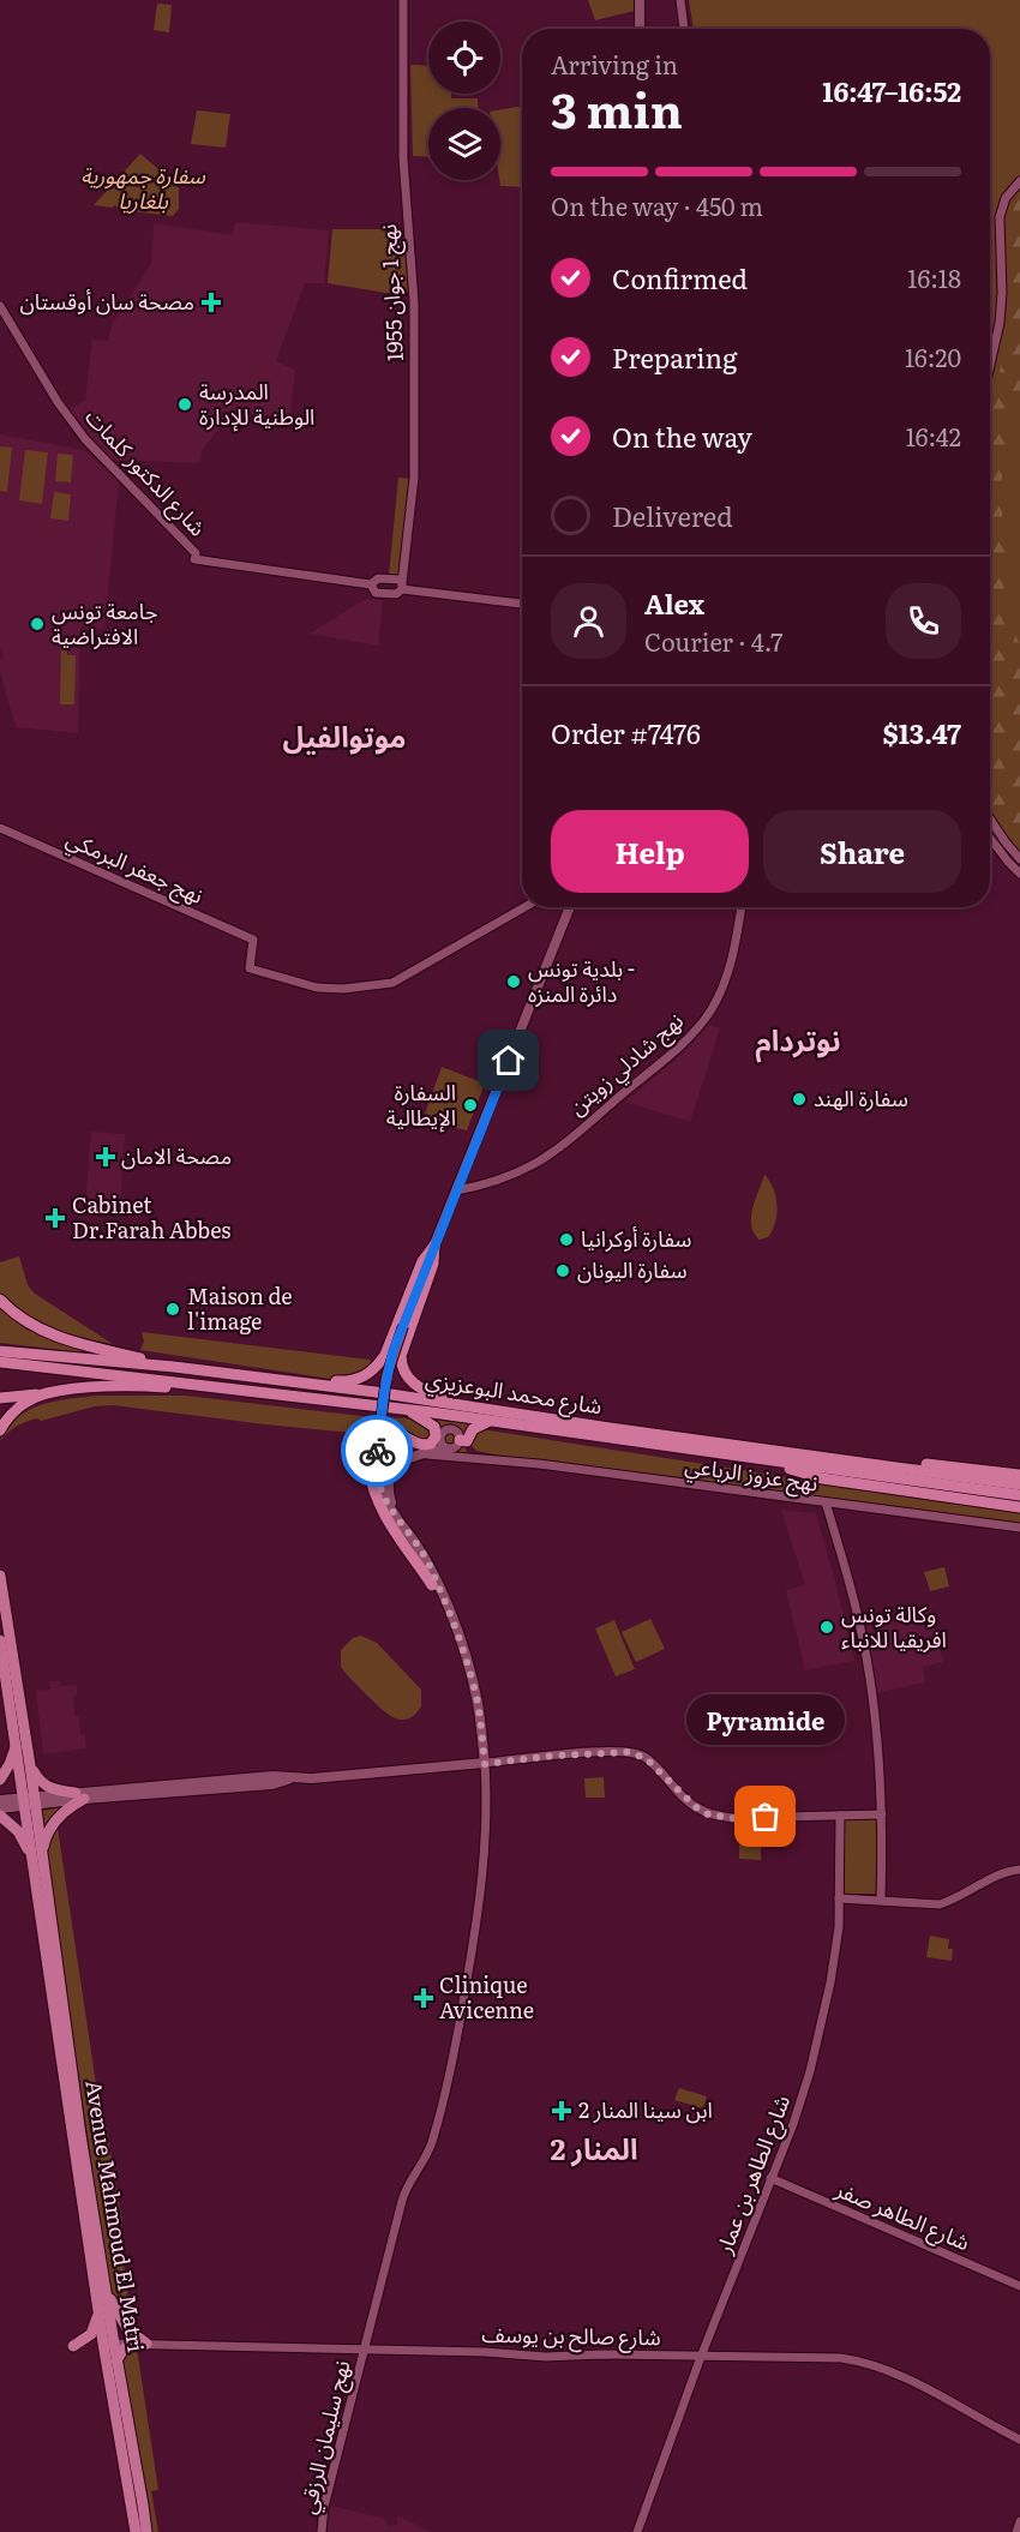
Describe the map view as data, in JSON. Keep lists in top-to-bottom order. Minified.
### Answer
{"streets":{"highway":["شارع محمد البوعزيزي","Avenue Mahmoud El Matri"],"street":["نهج 1 جوان 1955","شارع الدكتور كلمات","نهج جعفر البرمكي","نهج شادلي زويتن","نهج عزوز الرباعي","شارع الطاهر بن عمار","شارع الطاهر صفر","شارع صالح بن يوسف","نهج سليمان الرزقي"]},"crossings":[["شارع الطاهر بن عمار","شارع الطاهر صفر"],["شارع الطاهر بن عمار","شارع صالح بن يوسف"],["Avenue Mahmoud El Matri","شارع صالح بن يوسف"],["شارع صالح بن يوسف","نهج سليمان الرزقي"]],"districts":["موتوالفيل","نوتردام","المنار 2"],"parks":["سفارة جمهورية بلغاريا"],"places":{"health":["مصحة سان أوقستان","مصحة الامان","Cabinet Dr.Farah Abbes","Clinique Avicenne","ابن سينا المنار 2"],"other":["المدرسة الوطنية للإدارة","جامعة تونس الافتراضية","بلدية تونس - دائرة المنزه","سفارة الهند","السفارة الإيطالية","سفارة أوكرانيا","سفارة اليونان","Maison de l'image","وكالة تونس افريقيا للانباء","Pyramide"]},"page":{"heading":["3 min","Arriving in","16:47–16:52"],"panel":["Alex","Courier · 4.7","Order #7476","$13.47"],"bar":"On the way · 450 m","list":[["Confirmed","16:18"],["Preparing","16:20"],["On the way","16:42"],"Delivered"],"buttons":["Help","Share"],"bubble":"Pyramide"}}
